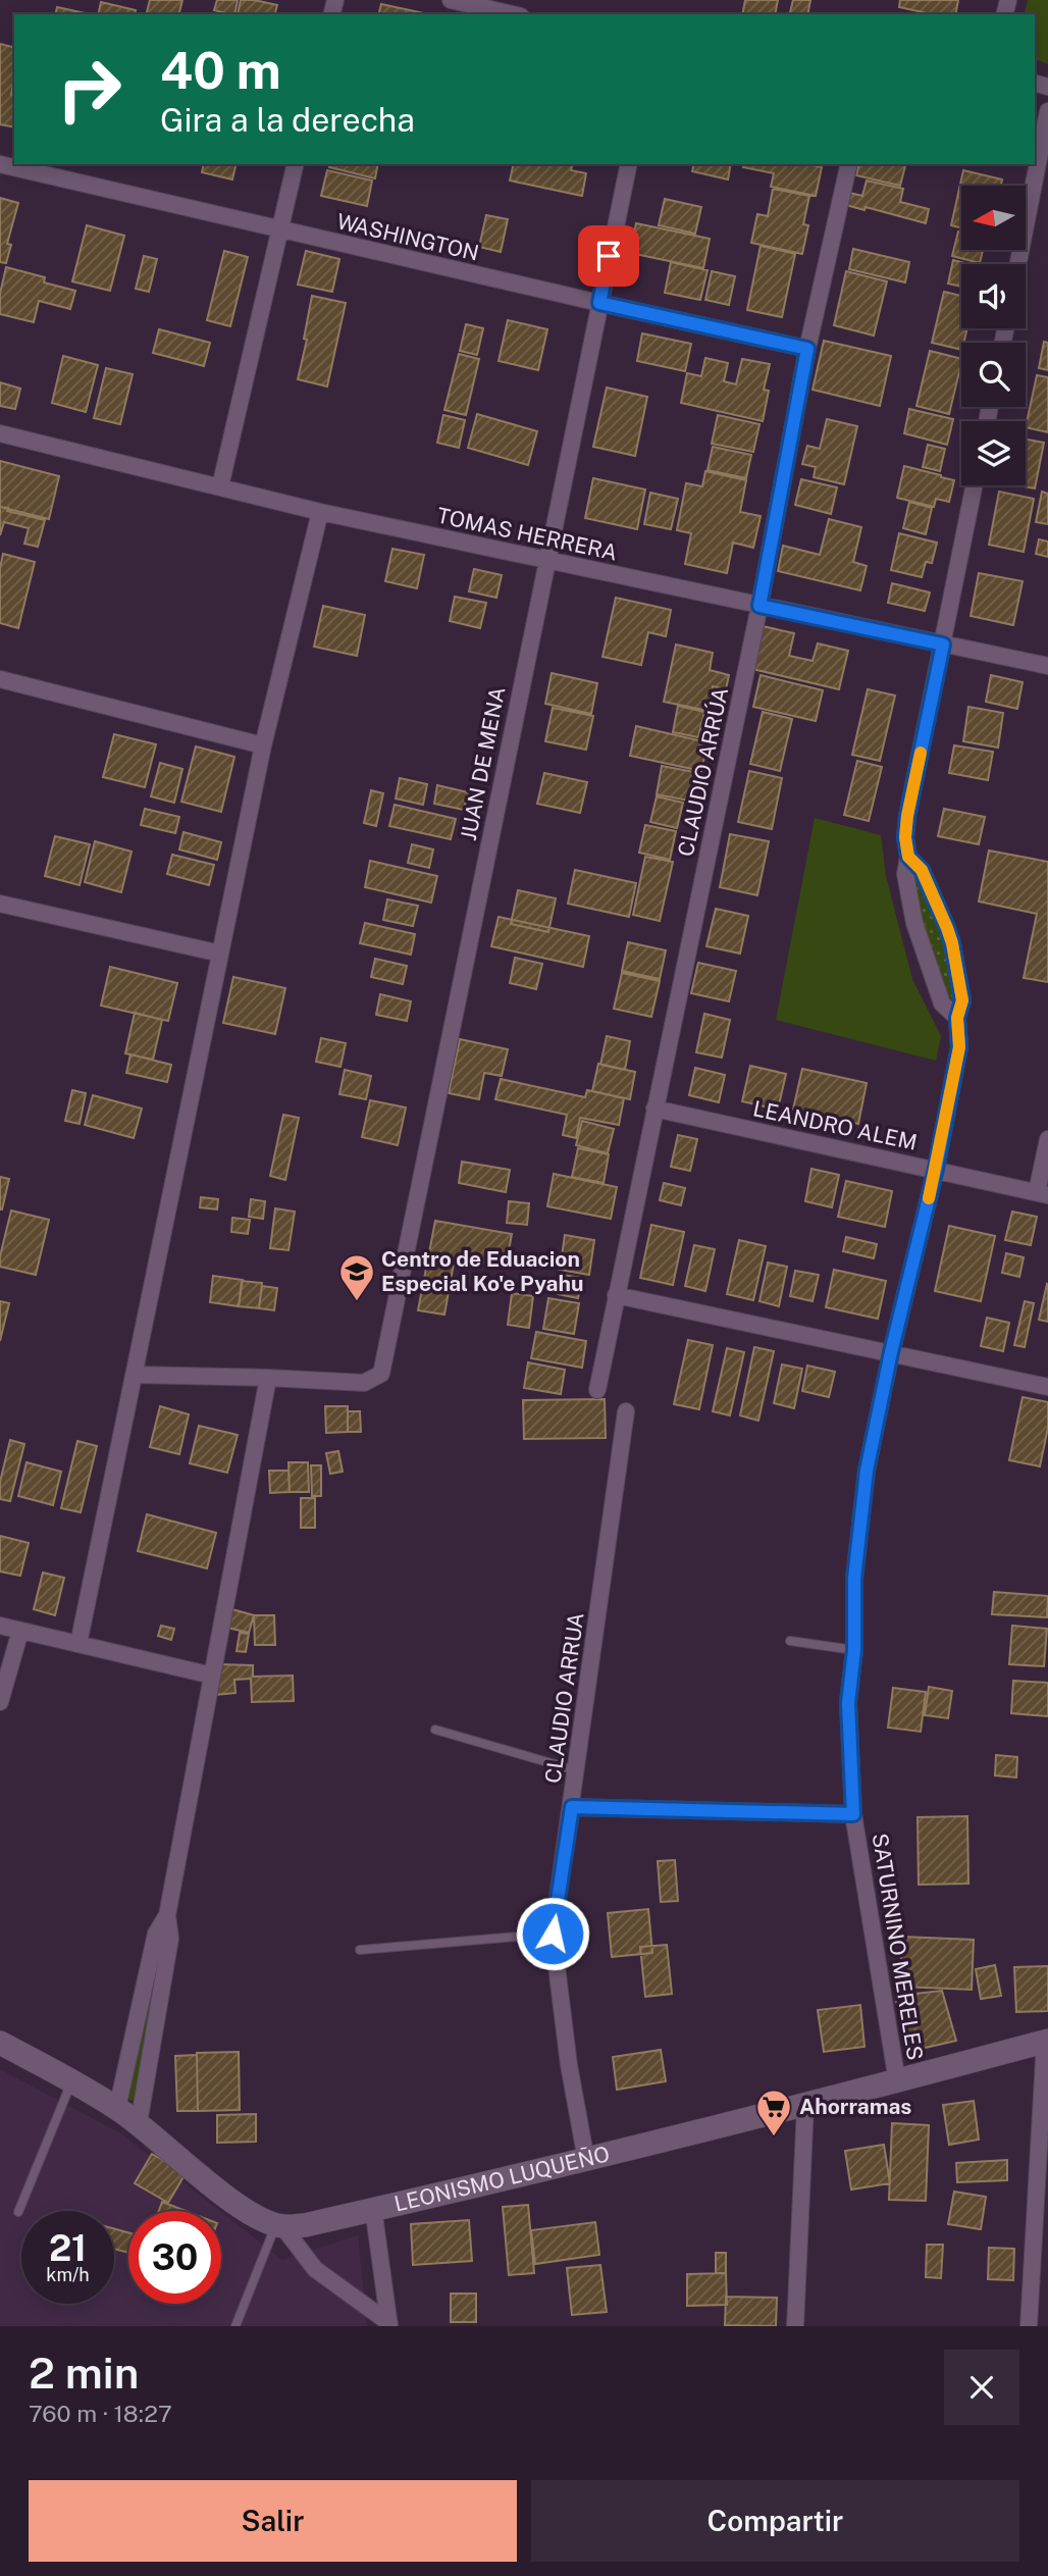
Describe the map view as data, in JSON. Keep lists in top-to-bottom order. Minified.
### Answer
{"streets":{"street":["WASHINGTON","TOMAS HERRERA","JUAN DE MENA","CLAUDIO ARRÚA","LEANDRO ALEM","CLAUDIO ARRUA","SATURNINO MERELES","LEONISMO LUQUEÑO"]},"crossings":[["WASHINGTON","JUAN DE MENA"],["WASHINGTON","CLAUDIO ARRÚA"],["TOMAS HERRERA","JUAN DE MENA"],["TOMAS HERRERA","CLAUDIO ARRÚA"],["CLAUDIO ARRÚA","LEANDRO ALEM"],["LEANDRO ALEM","SATURNINO MERELES"],["CLAUDIO ARRUA","LEONISMO LUQUEÑO"],["SATURNINO MERELES","LEONISMO LUQUEÑO"]],"places":{"school or university":["Centro de Eduacion Especial Ko'e Pyahu"],"supermarket":["Ahorramas"]},"north":"left","page":{"turn":["40 m","Gira a la derecha"],"speed":"21 km/h","limit":"30","heading":["2 min","760 m · 18:27"],"buttons":["Salir","Compartir"]}}
